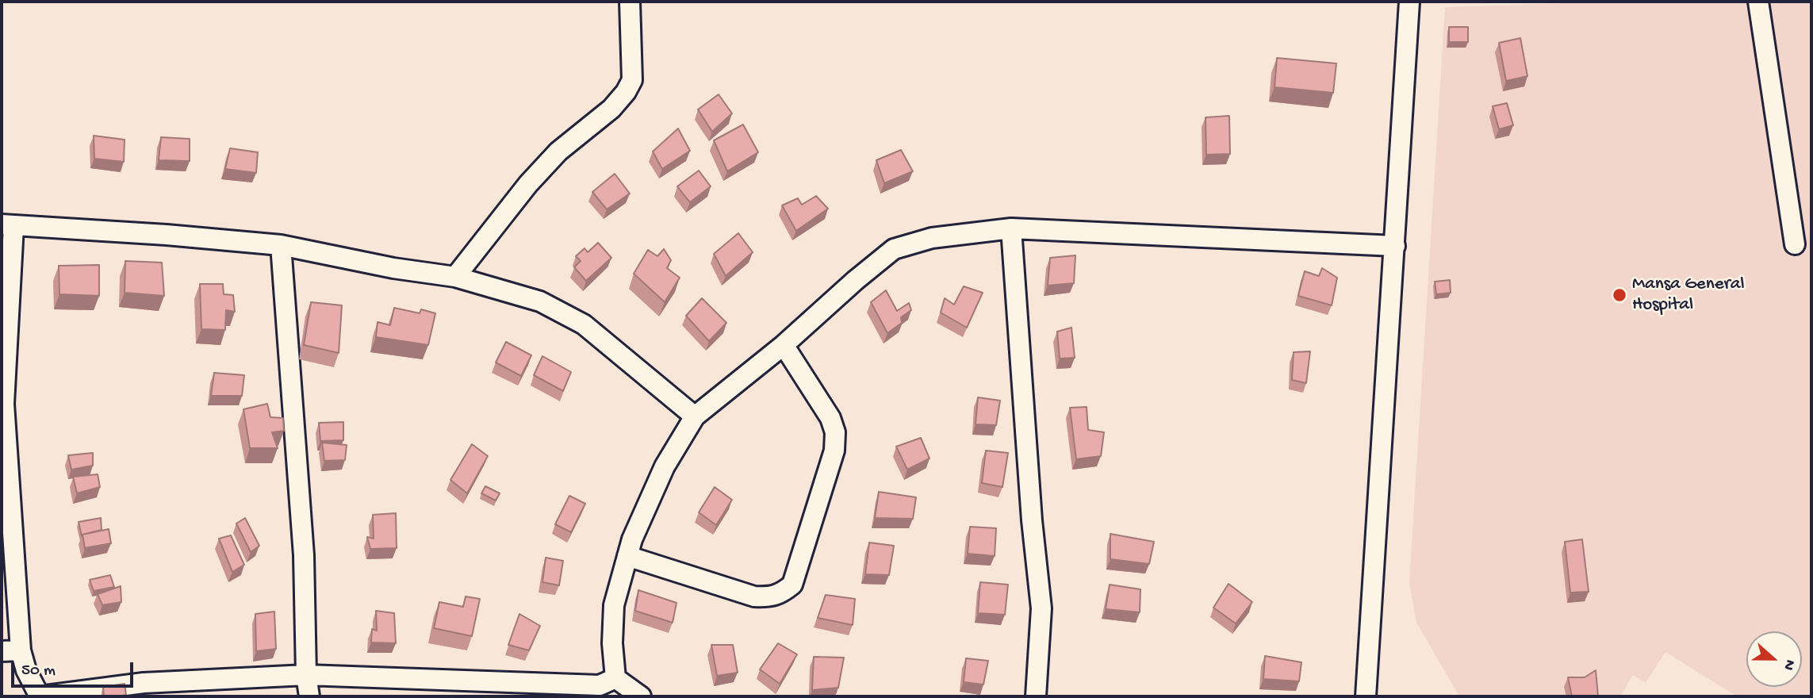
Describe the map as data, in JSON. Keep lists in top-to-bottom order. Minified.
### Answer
{"places":["Mansa General Hospital"],"scale_bar":"50 m","north":"right"}
